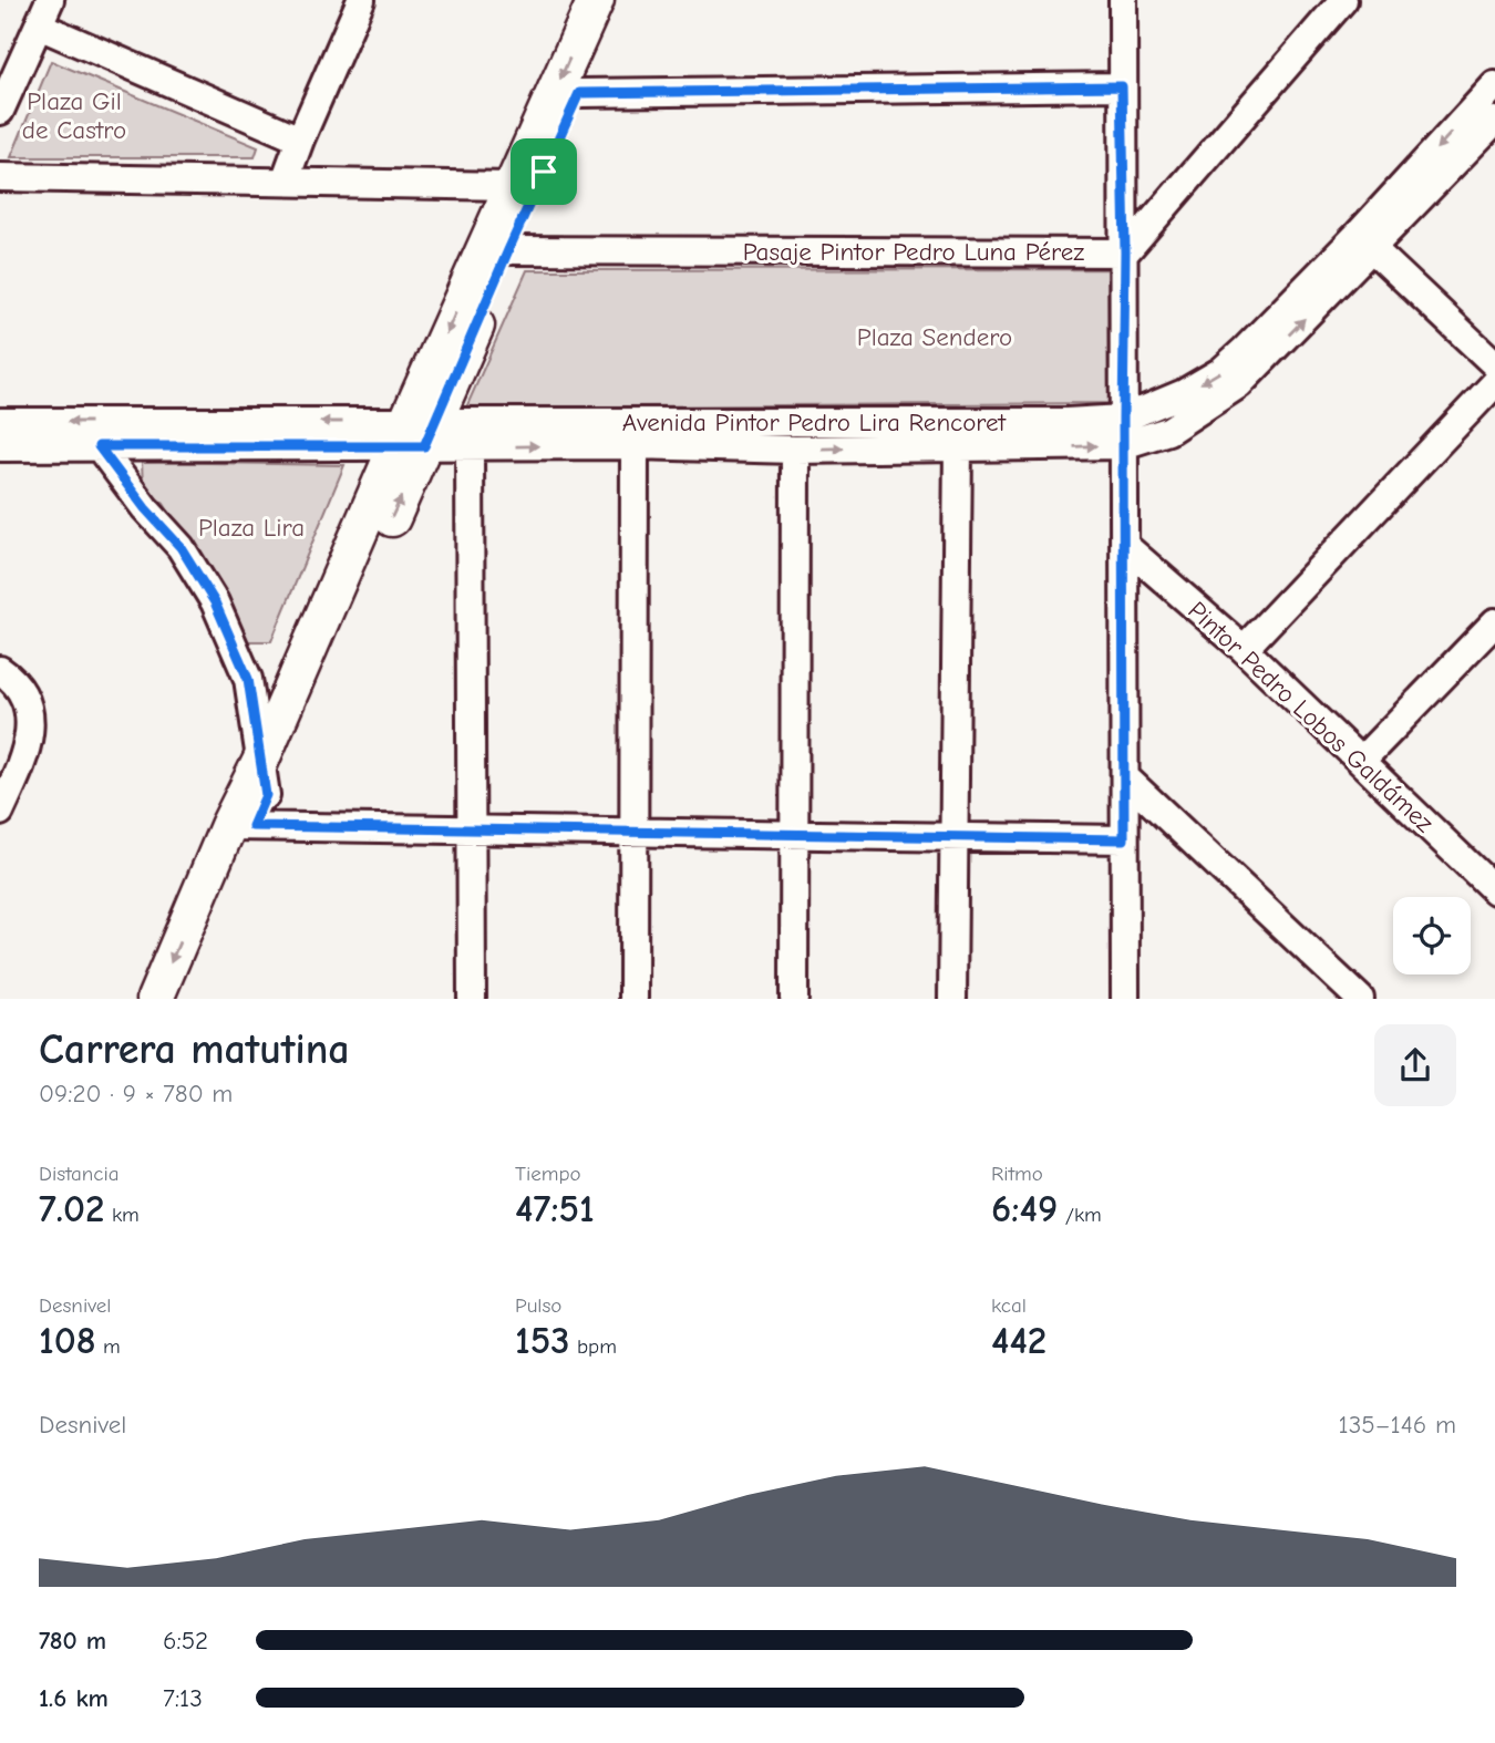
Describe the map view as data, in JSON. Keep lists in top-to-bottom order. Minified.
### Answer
{"streets":{"street":["Pasaje Pintor Pedro Luna Pérez","Avenida Pintor Pedro Lira Rencoret","Pintor Pedro Lobos Galdámez"]},"parks":["Plaza Gil de Castro","Plaza Sendero","Plaza Lira"],"page":{"heading":["Carrera matutina","09:20 · 9 × 780 m"],"stats":[["Distancia","7.02 km"],["Tiempo","47:51"],["Ritmo","6:49 /km"],["Desnivel","108 m"],["Pulso","153 bpm"],["kcal","442"]],"chart":["Desnivel","135–146 m"],"list":[{"name":"780 m","note":"6:52"},{"name":"1.6 km","note":"7:13"}]}}
